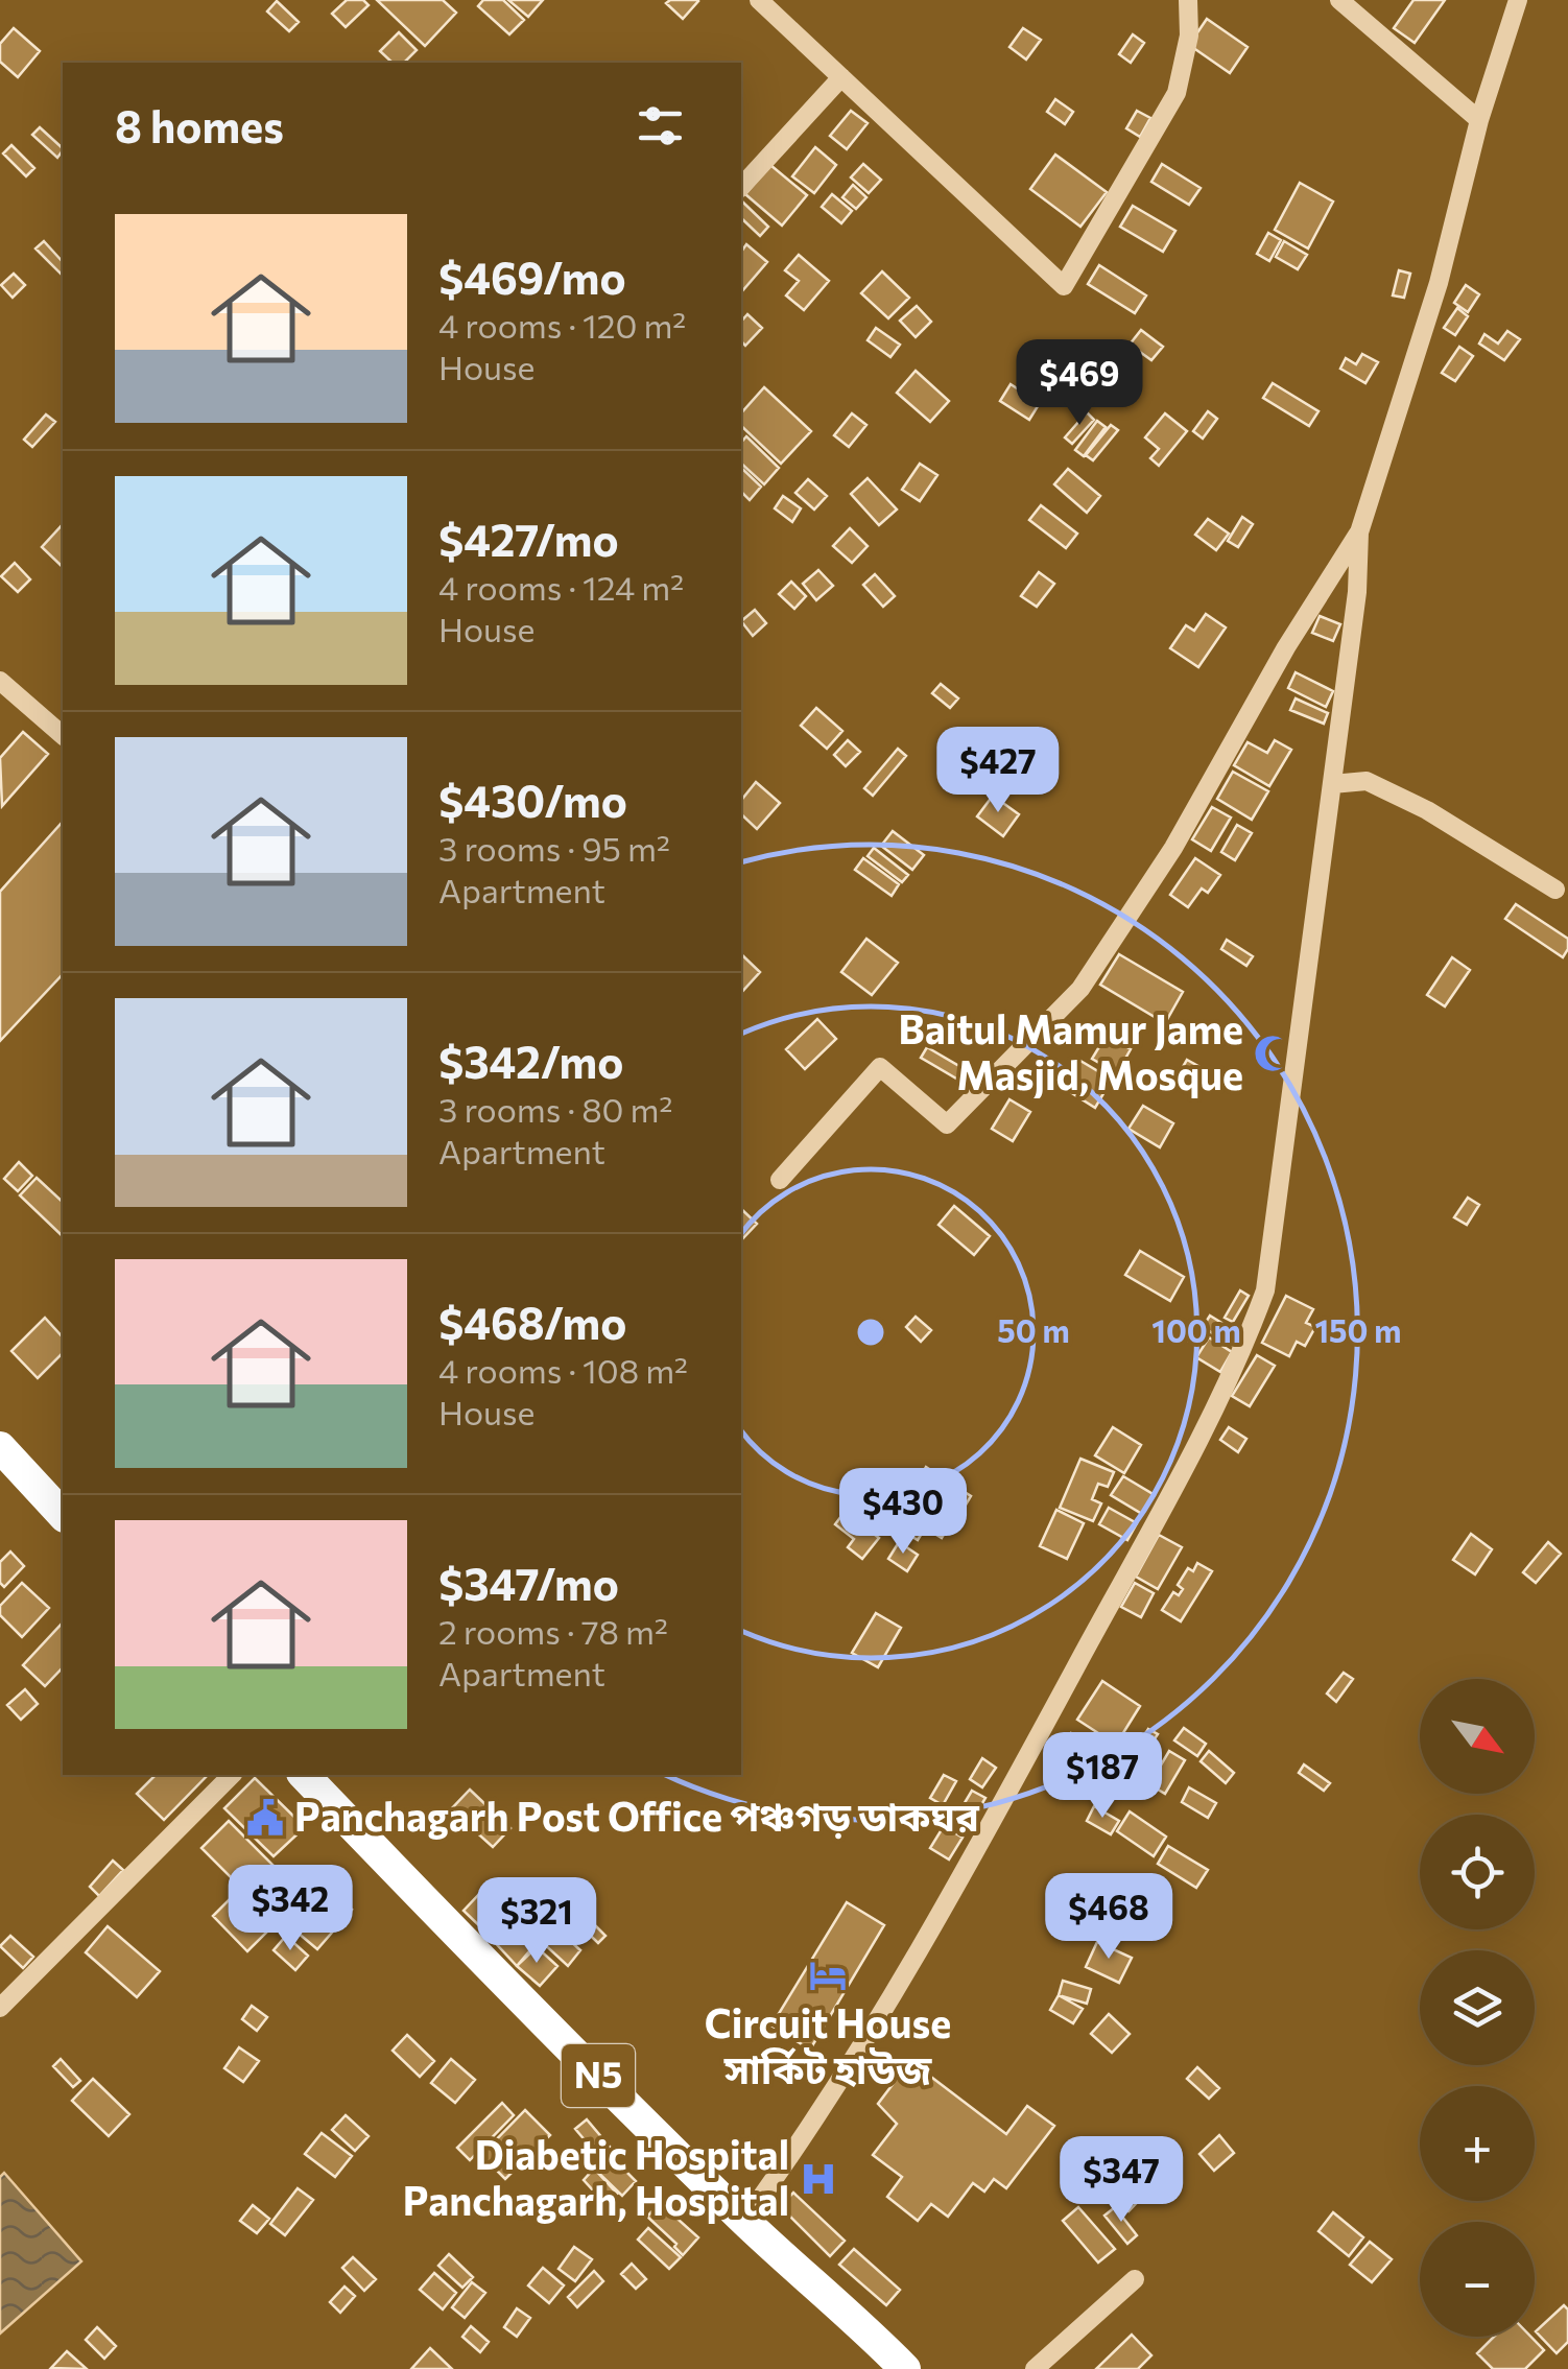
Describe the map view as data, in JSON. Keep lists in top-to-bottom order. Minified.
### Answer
{"streets":{"highway":["N5"]},"places":{"mosque":["Baitul Mamur Jame Masjid, Mosque"],"public building":["Panchagarh Post Office পঞ্চগড় ডাকঘর"],"hotel":["Circuit House সার্কিট হাউজ"],"hospital":["Diabetic Hospital Panchagarh, Hospital"]},"north":"bottom right","page":{"heading":"8 homes","list":[{"name":"$469/mo","note":"4 rooms · 120 m² · House"},{"name":"$427/mo","note":"4 rooms · 124 m² · House"},{"name":"$430/mo","note":"3 rooms · 95 m² · Apartment"},{"name":"$342/mo","note":"3 rooms · 80 m² · Apartment"},{"name":"$468/mo","note":"4 rooms · 108 m² · House"},{"name":"$347/mo","note":"2 rooms · 78 m² · Apartment"}],"price":["$469","$427","$430","$187","$342","$468","$321","$347"],"map_buttons":["+","−"]},"rings":["50 m","100 m","150 m"]}
